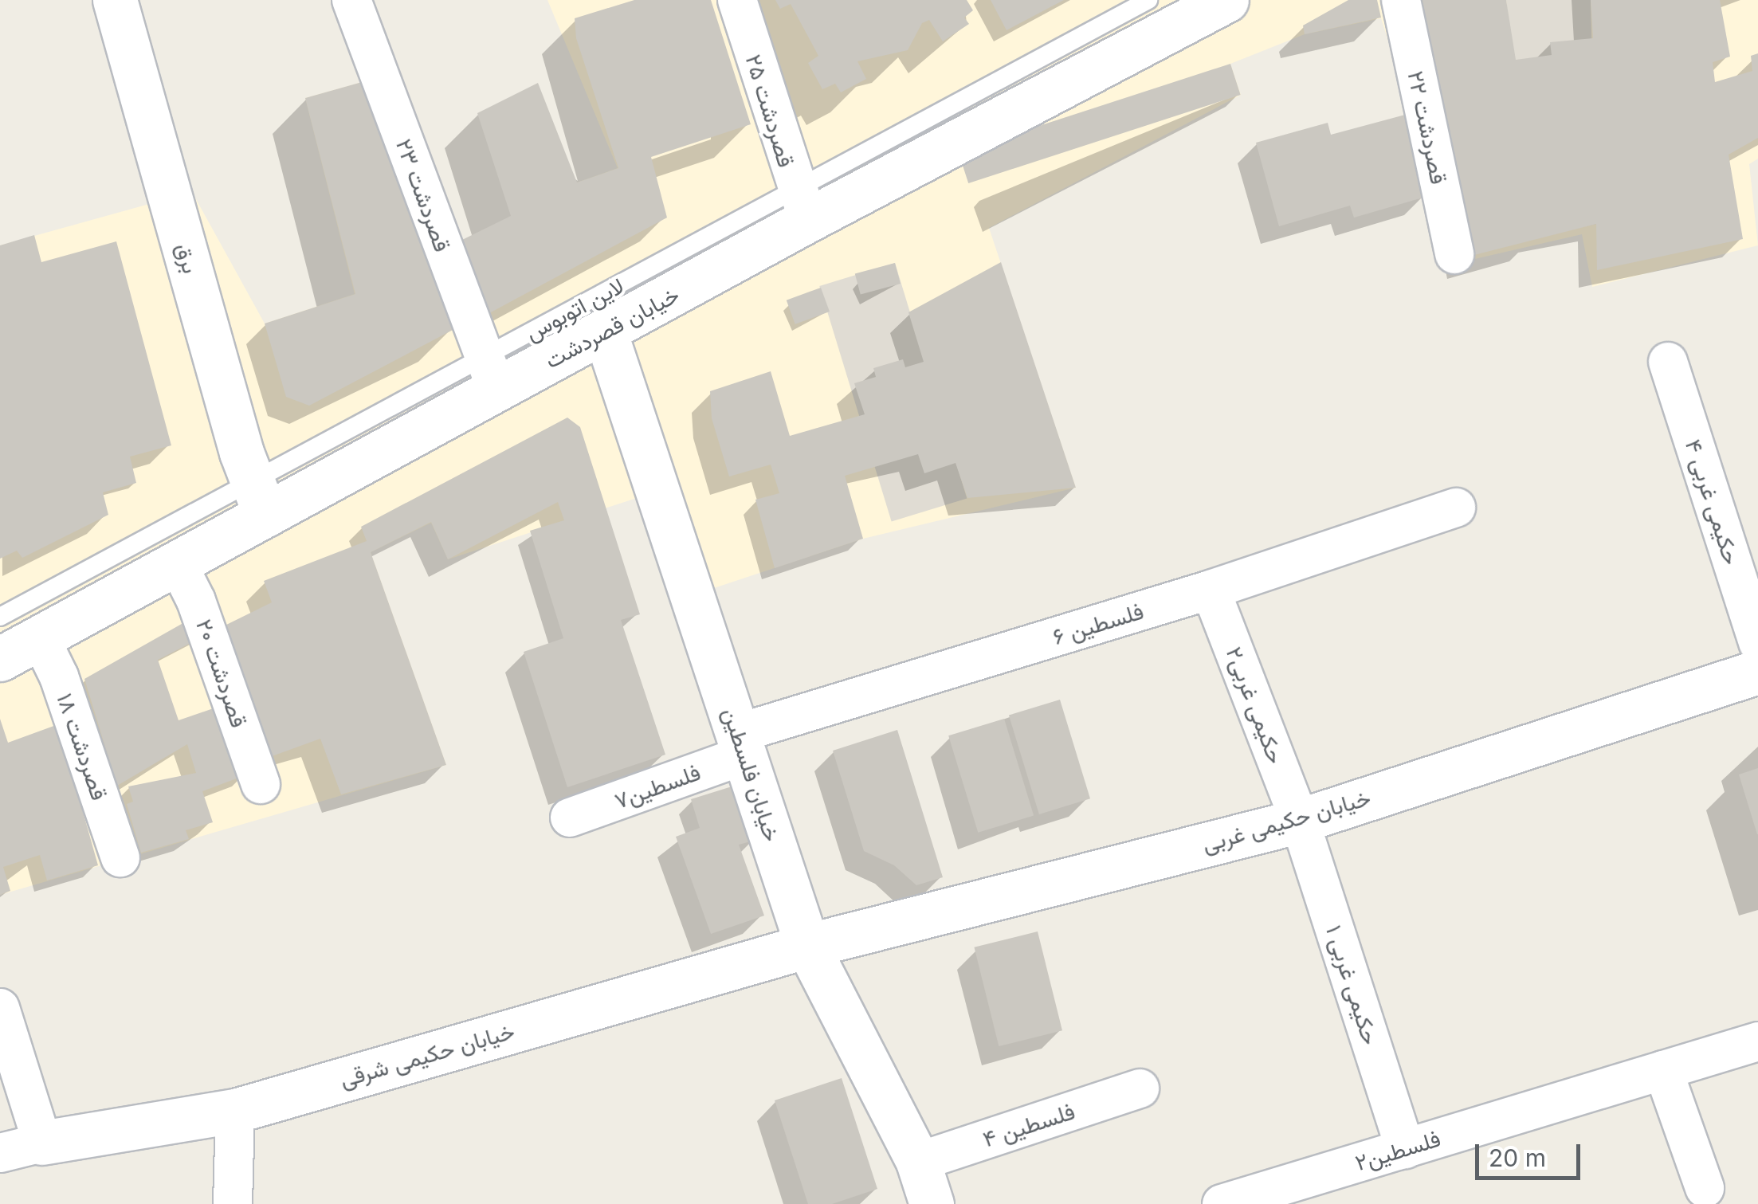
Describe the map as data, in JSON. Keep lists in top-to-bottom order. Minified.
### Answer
{"streets":{"street":["قصردشت ۲۵","قصردشت ۲۲","قصردشت ۲۳","برق","خیابان قصردشت","حکیمی غربی ۴","فلسطین ۶","قصردشت ۲۰","حکیمی غربی۲","قصردشت ۱۸","خیابان فلسطین","۷فلسطین","خیابان حکیمی غربی","حکیمی غربی ۱","خیابان حکیمی شرقی","۴ فلسطین","فلسطین۲"],"lane":["لاین اتوبوس"]},"crossings":[["قصردشت ۲۵","لاین اتوبوس"],["قصردشت ۲۵","خیابان قصردشت"],["قصردشت ۲۳","لاین اتوبوس"],["قصردشت ۲۳","خیابان قصردشت"],["برق","خیابان قصردشت"],["لاین اتوبوس","خیابان قصردشت"],["خیابان قصردشت","قصردشت ۲۰"],["خیابان قصردشت","قصردشت ۱۸"],["خیابان قصردشت","خیابان فلسطین"],["فلسطین ۶","حکیمی غربی۲"],["فلسطین ۶","خیابان فلسطین"],["فلسطین ۶","۷فلسطین"],["حکیمی غربی۲","خیابان حکیمی غربی"],["حکیمی غربی۲","حکیمی غربی ۱"],["خیابان فلسطین","۷فلسطین"],["خیابان فلسطین","خیابان حکیمی غربی"],["خیابان فلسطین","خیابان حکیمی شرقی"],["خیابان فلسطین","۴ فلسطین"],["خیابان حکیمی غربی","حکیمی غربی ۱"],["خیابان حکیمی غربی","خیابان حکیمی شرقی"],["حکیمی غربی ۱","فلسطین۲"]],"scale_bar":"20 m"}
